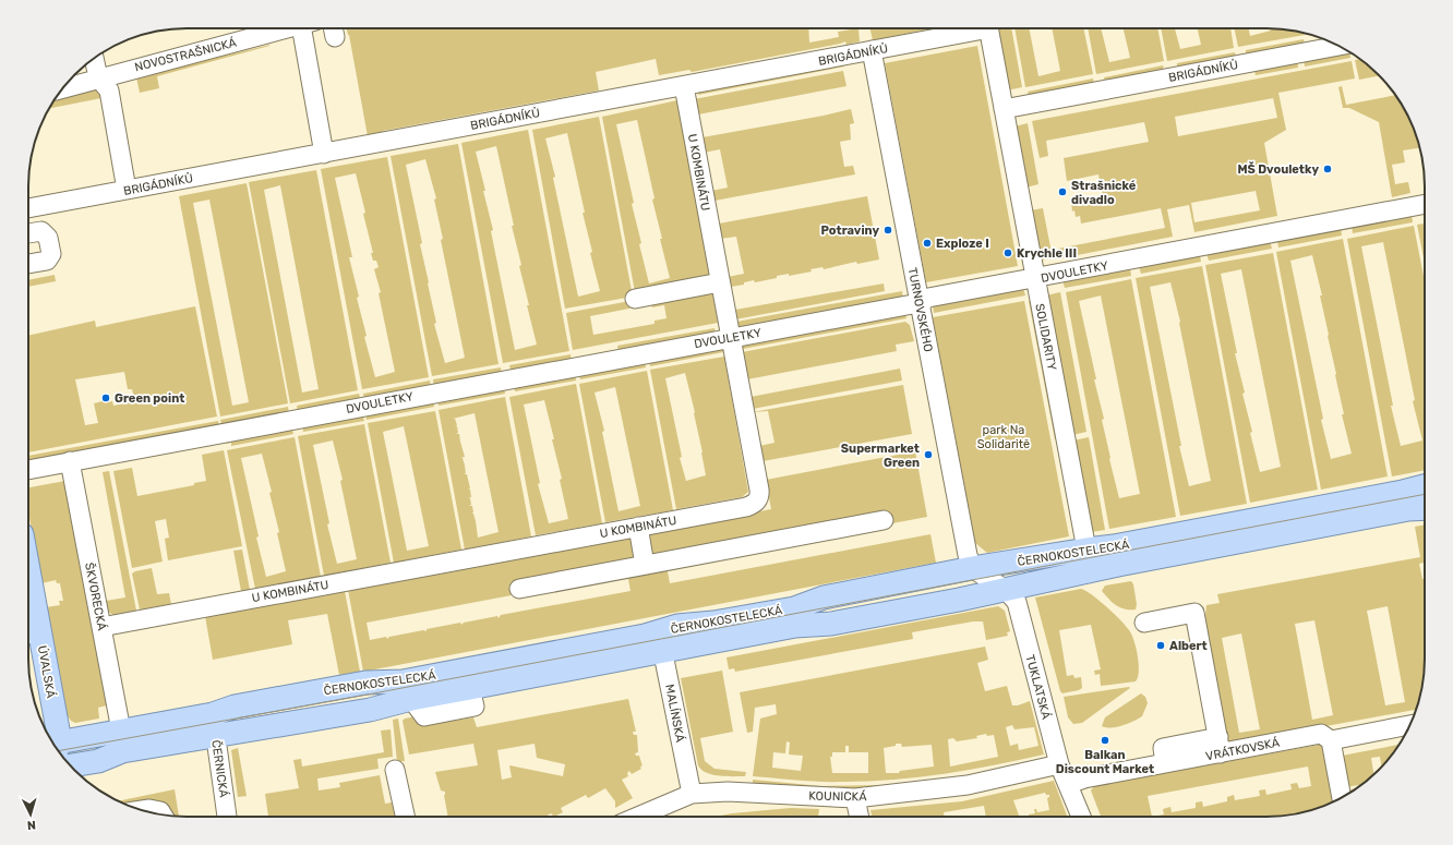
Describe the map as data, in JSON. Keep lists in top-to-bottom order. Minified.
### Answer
{"streets":{"main road":["ČERNOKOSTELECKÁ","ÚVALSKÁ"],"street":["NOVOSTRAŠNICKÁ","BRIGÁDNÍKŮ","U KOMBINÁTU","DVOULETKY","TURNOVSKÉHO","SOLIDARITY","ŠKVORECKÁ","TUKLATSKÁ","MALÍNSKÁ","VRÁTKOVSKÁ","ČERNICKÁ","KOUNICKÁ"]},"crossings":[["BRIGÁDNÍKŮ","U KOMBINÁTU"],["BRIGÁDNÍKŮ","TURNOVSKÉHO"],["BRIGÁDNÍKŮ","SOLIDARITY"],["U KOMBINÁTU","DVOULETKY"],["U KOMBINÁTU","ŠKVORECKÁ"],["DVOULETKY","TURNOVSKÉHO"],["DVOULETKY","SOLIDARITY"],["DVOULETKY","ŠKVORECKÁ"],["TURNOVSKÉHO","ČERNOKOSTELECKÁ"],["TURNOVSKÉHO","TUKLATSKÁ"],["SOLIDARITY","ČERNOKOSTELECKÁ"],["ČERNOKOSTELECKÁ","ŠKVORECKÁ"],["ČERNOKOSTELECKÁ","TUKLATSKÁ"],["ČERNOKOSTELECKÁ","MALÍNSKÁ"],["ČERNOKOSTELECKÁ","ČERNICKÁ"],["TUKLATSKÁ","VRÁTKOVSKÁ"],["TUKLATSKÁ","KOUNICKÁ"],["MALÍNSKÁ","KOUNICKÁ"]],"parks":["park Na Solidaritě"],"places":["MŠ Dvouletky","Strašnické divadlo","Potraviny","Exploze I","Krychle III","Green point","Supermarket Green","Albert","Balkan Discount Market"],"north":"bottom"}
